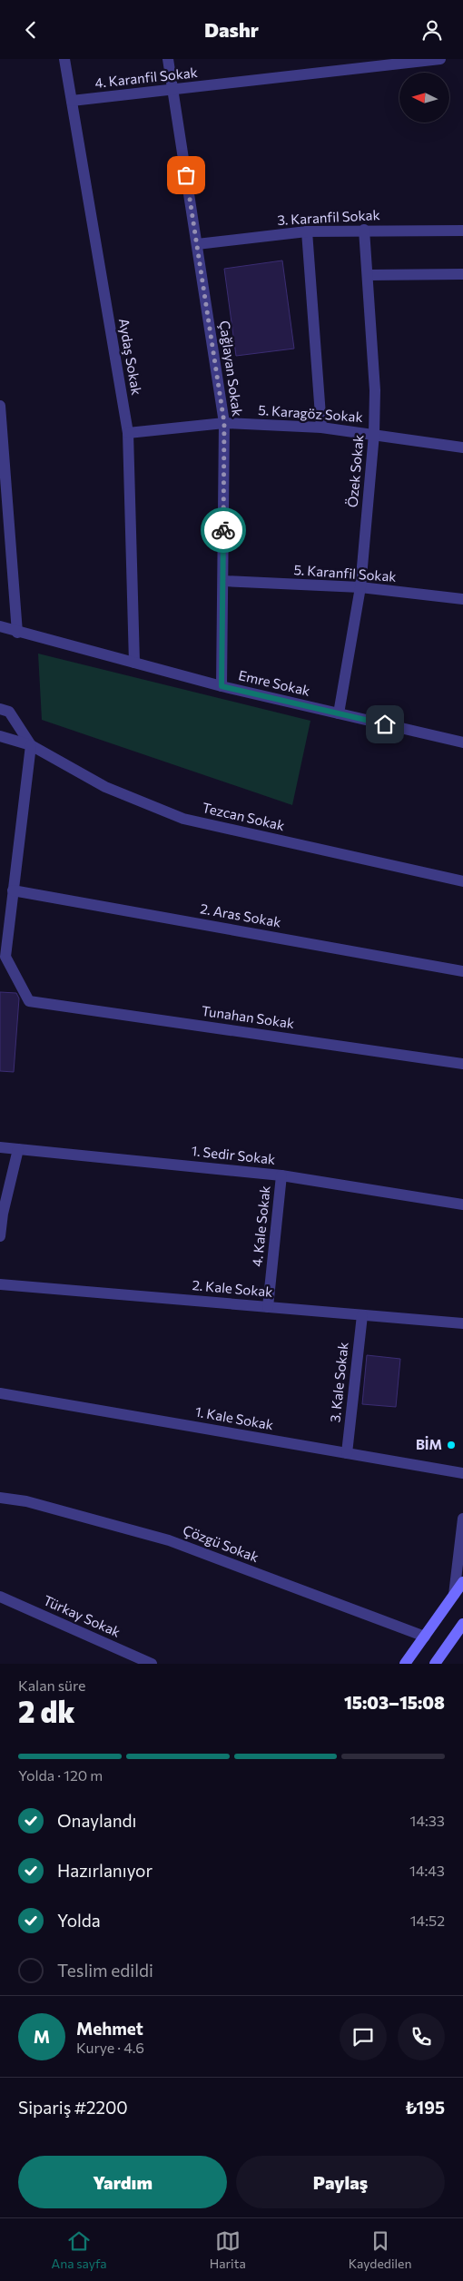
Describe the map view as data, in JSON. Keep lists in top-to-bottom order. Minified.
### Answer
{"streets":{"street":["4. Karanfil Sokak","3. Karanfil Sokak","Aydaş Sokak","Çağlayan Sokak","5. Karagöz Sokak","Özek Sokak","5. Karanfil Sokak","Emre Sokak","Tezcan Sokak","2. Aras Sokak","Tunahan Sokak","1. Sedir Sokak","4. Kale Sokak","2. Kale Sokak","3. Kale Sokak","1. Kale Sokak","Çözgü Sokak","Türkay Sokak"]},"crossings":[["4. Karanfil Sokak","Aydaş Sokak"],["4. Karanfil Sokak","Çağlayan Sokak"],["3. Karanfil Sokak","Çağlayan Sokak"],["3. Karanfil Sokak","Özek Sokak"],["Aydaş Sokak","5. Karagöz Sokak"],["Aydaş Sokak","Emre Sokak"],["Çağlayan Sokak","5. Karagöz Sokak"],["Çağlayan Sokak","5. Karanfil Sokak"],["Çağlayan Sokak","Emre Sokak"],["5. Karagöz Sokak","Özek Sokak"],["Özek Sokak","5. Karanfil Sokak"],["Özek Sokak","Emre Sokak"],["2. Aras Sokak","Tunahan Sokak"],["1. Sedir Sokak","4. Kale Sokak"],["4. Kale Sokak","2. Kale Sokak"],["2. Kale Sokak","3. Kale Sokak"],["3. Kale Sokak","1. Kale Sokak"]],"places":["BİM"],"north":"left","page":{"header":"Dashr","heading":["2 dk","Kalan süre","15:03–15:08"],"panel":["Mehmet","Kurye · 4.6","Sipariş #2200","₺195"],"bar":"Yolda · 120 m","list":[["Onaylandı","14:33"],["Hazırlanıyor","14:43"],["Yolda","14:52"],"Teslim edildi"],"round":"M","buttons":["Yardım","Paylaş"],"tabs":["Ana sayfa","Harita","Kaydedilen"]}}
